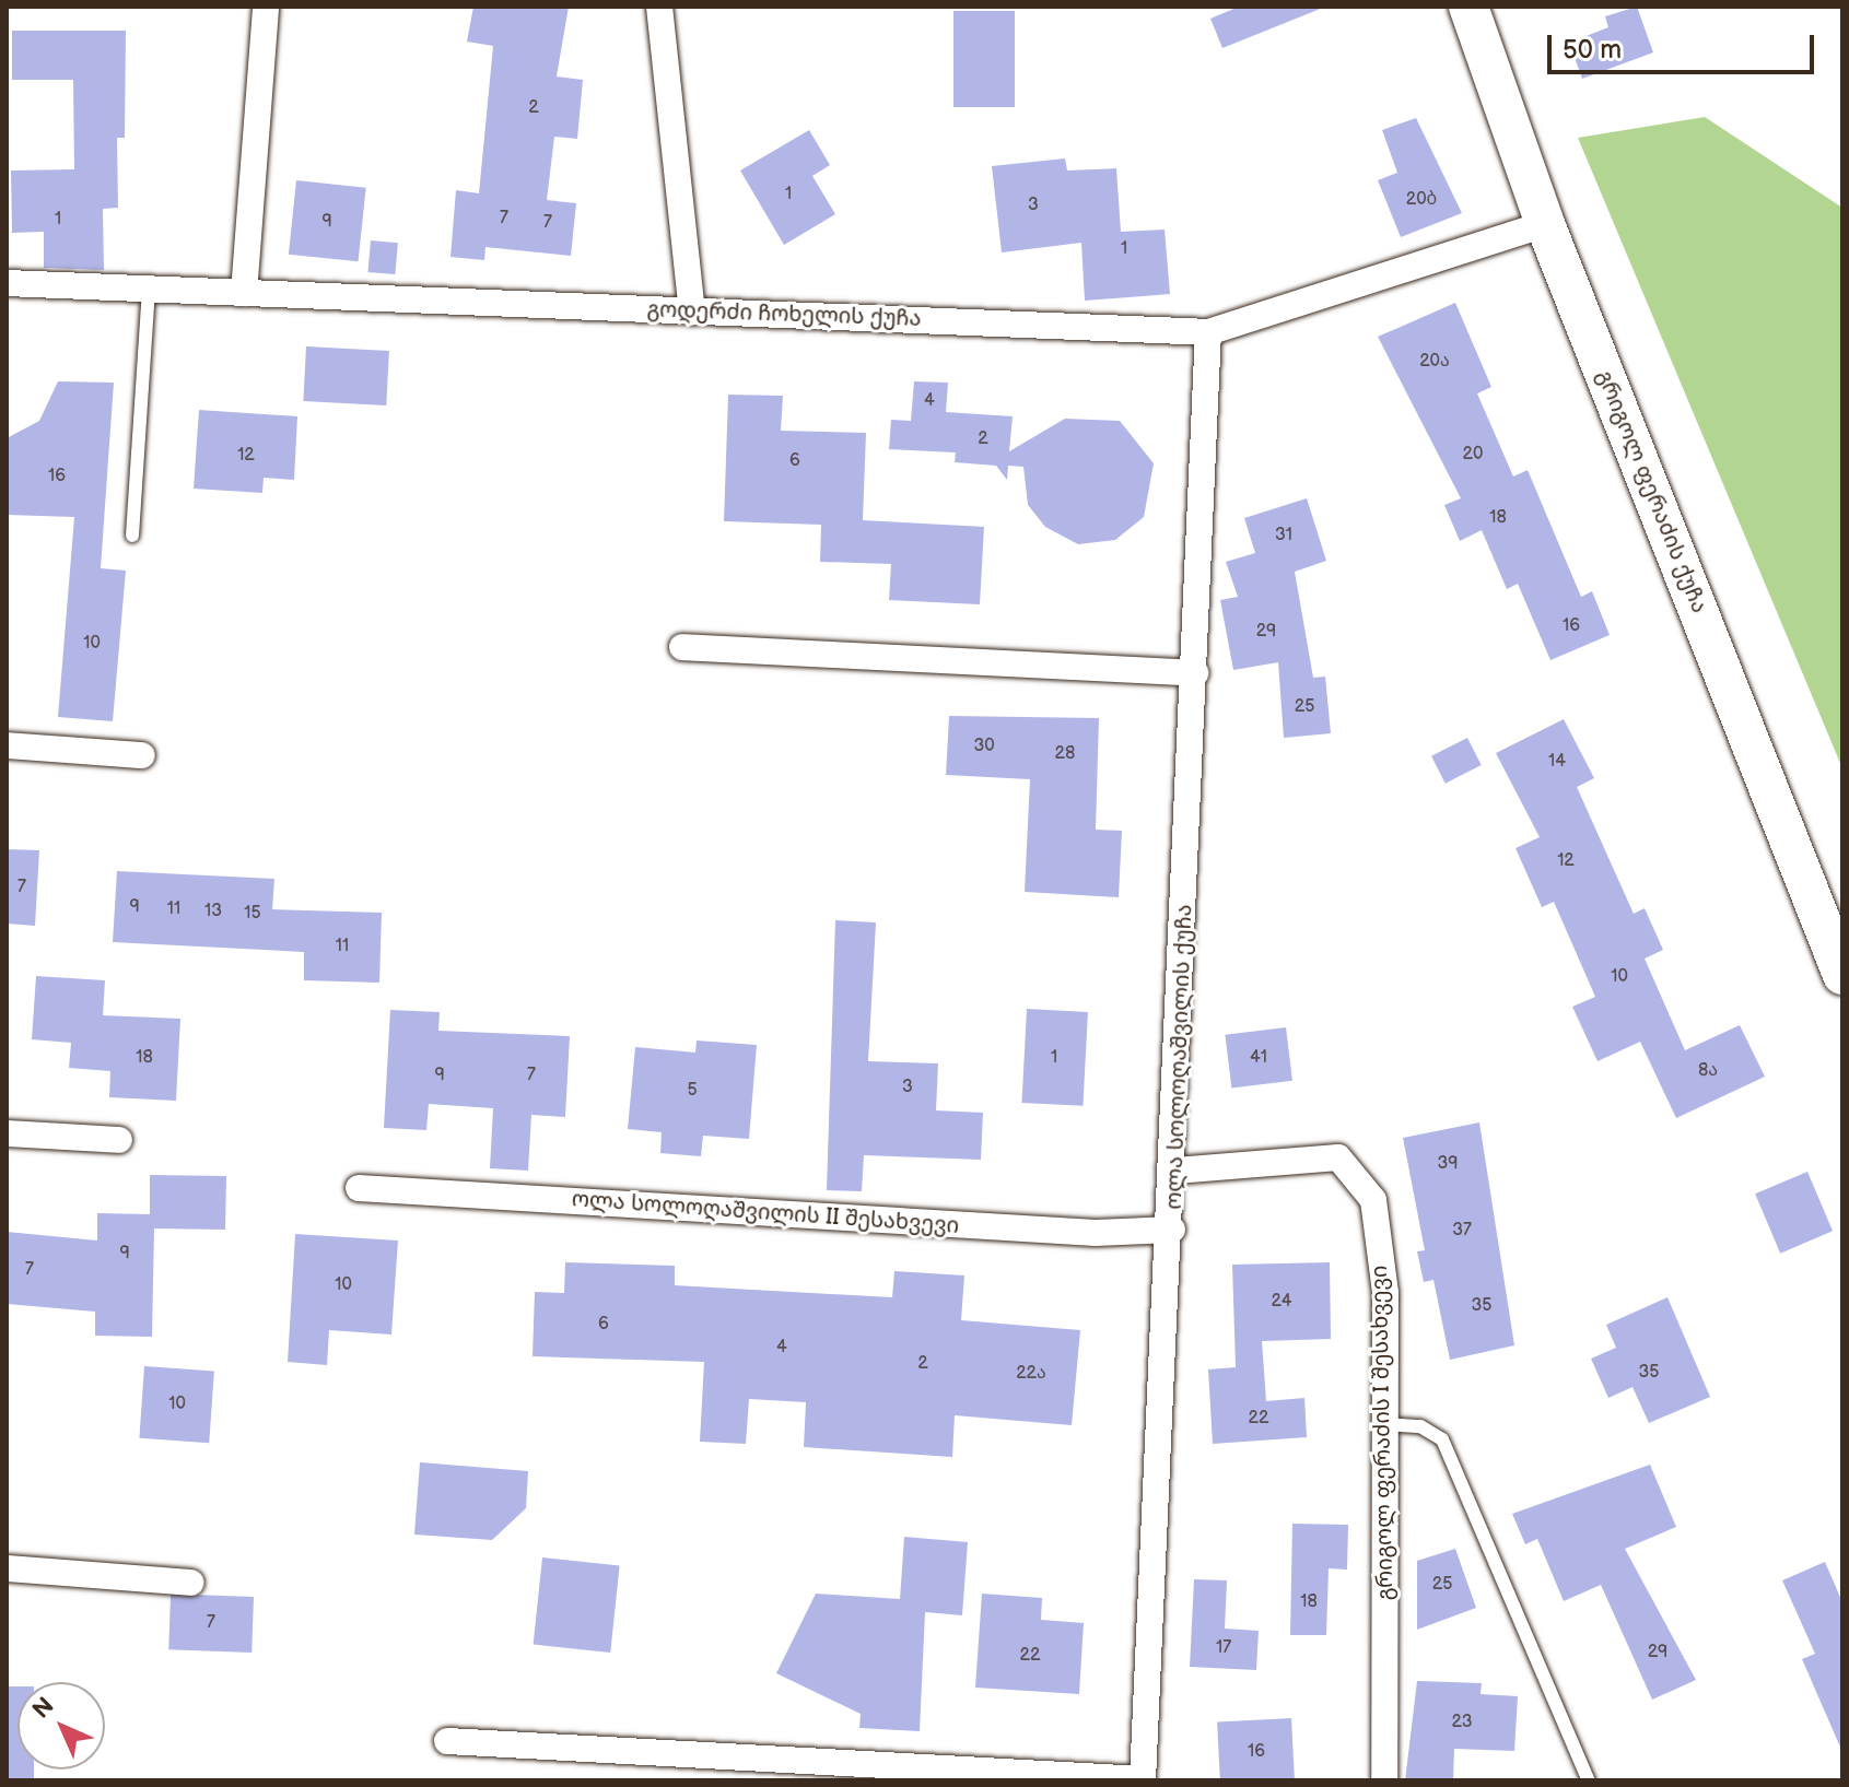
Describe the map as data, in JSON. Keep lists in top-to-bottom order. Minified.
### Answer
{"streets":{"street":["გოდერძი ჩოხელის ქუჩა","გრიგოლ ფერაძის ქუჩა","ოლა სოლოღაშვილის ქუჩა","ოლა სოლოღაშვილის II შესახვევი","გრიგოლ ფერაძის I შესახვევი"]},"crossings":[["გოდერძი ჩოხელის ქუჩა","გრიგოლ ფერაძის ქუჩა"],["გოდერძი ჩოხელის ქუჩა","ოლა სოლოღაშვილის ქუჩა"],["ოლა სოლოღაშვილის ქუჩა","ოლა სოლოღაშვილის II შესახვევი"],["ოლა სოლოღაშვილის ქუჩა","გრიგოლ ფერაძის I შესახვევი"]],"house_numbers":["2","1","20ბ","3","7","1","9","7","1","20ა","4","2","20","12","6","16","18","31","16","29","10","25","30","28","14","12","7","9","11","13","15","11","10","18","1","41","8ა","9","7","3","5","39","37","9","7","10","24","35","6","4","2","35","22ა","10","22","25","18","7","17","29","22","23","16"],"scale_bar":"50 m","north":"top left"}
